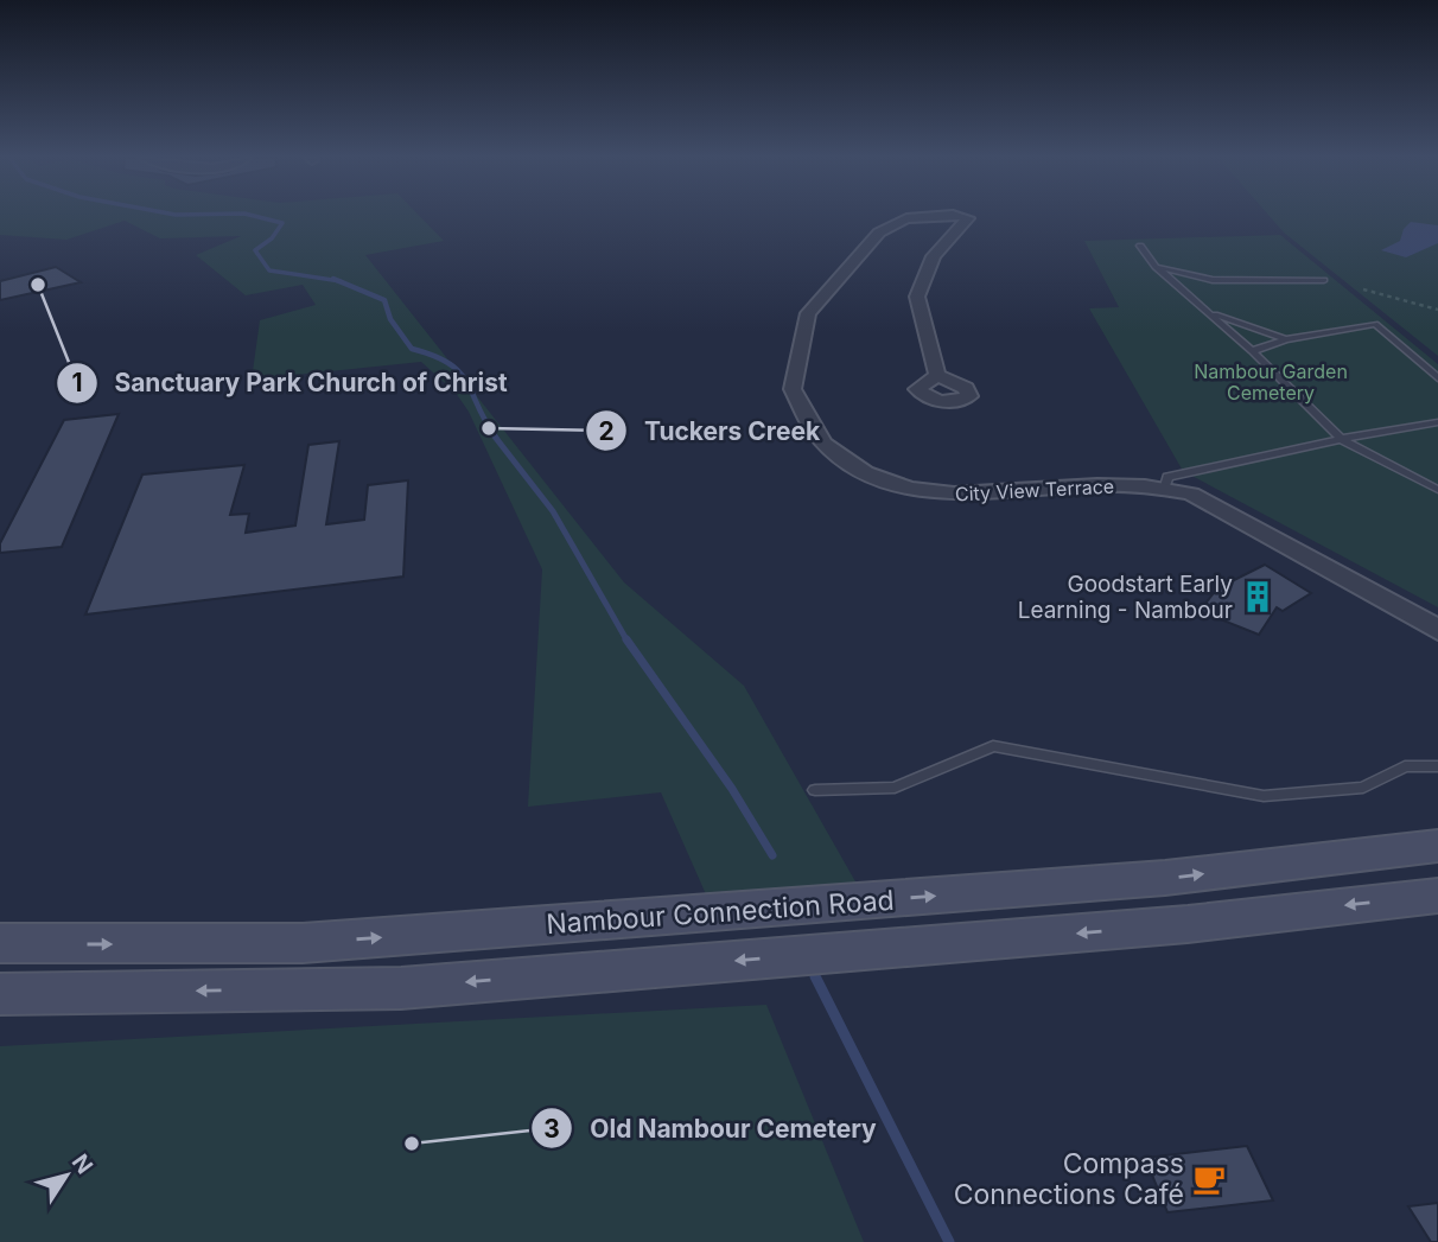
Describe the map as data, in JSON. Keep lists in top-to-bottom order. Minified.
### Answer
{"streets":{"main road":["Nambour Connection Road"],"street":["City View Terrace"]},"parks":["Nambour Garden Cemetery"],"places":{"other":["Sanctuary Park Church of Christ","Tuckers Creek","Old Nambour Cemetery"],"building":["Goodstart Early Learning - Nambour"],"cafe":["Compass Connections Café"]},"north":"top right"}
